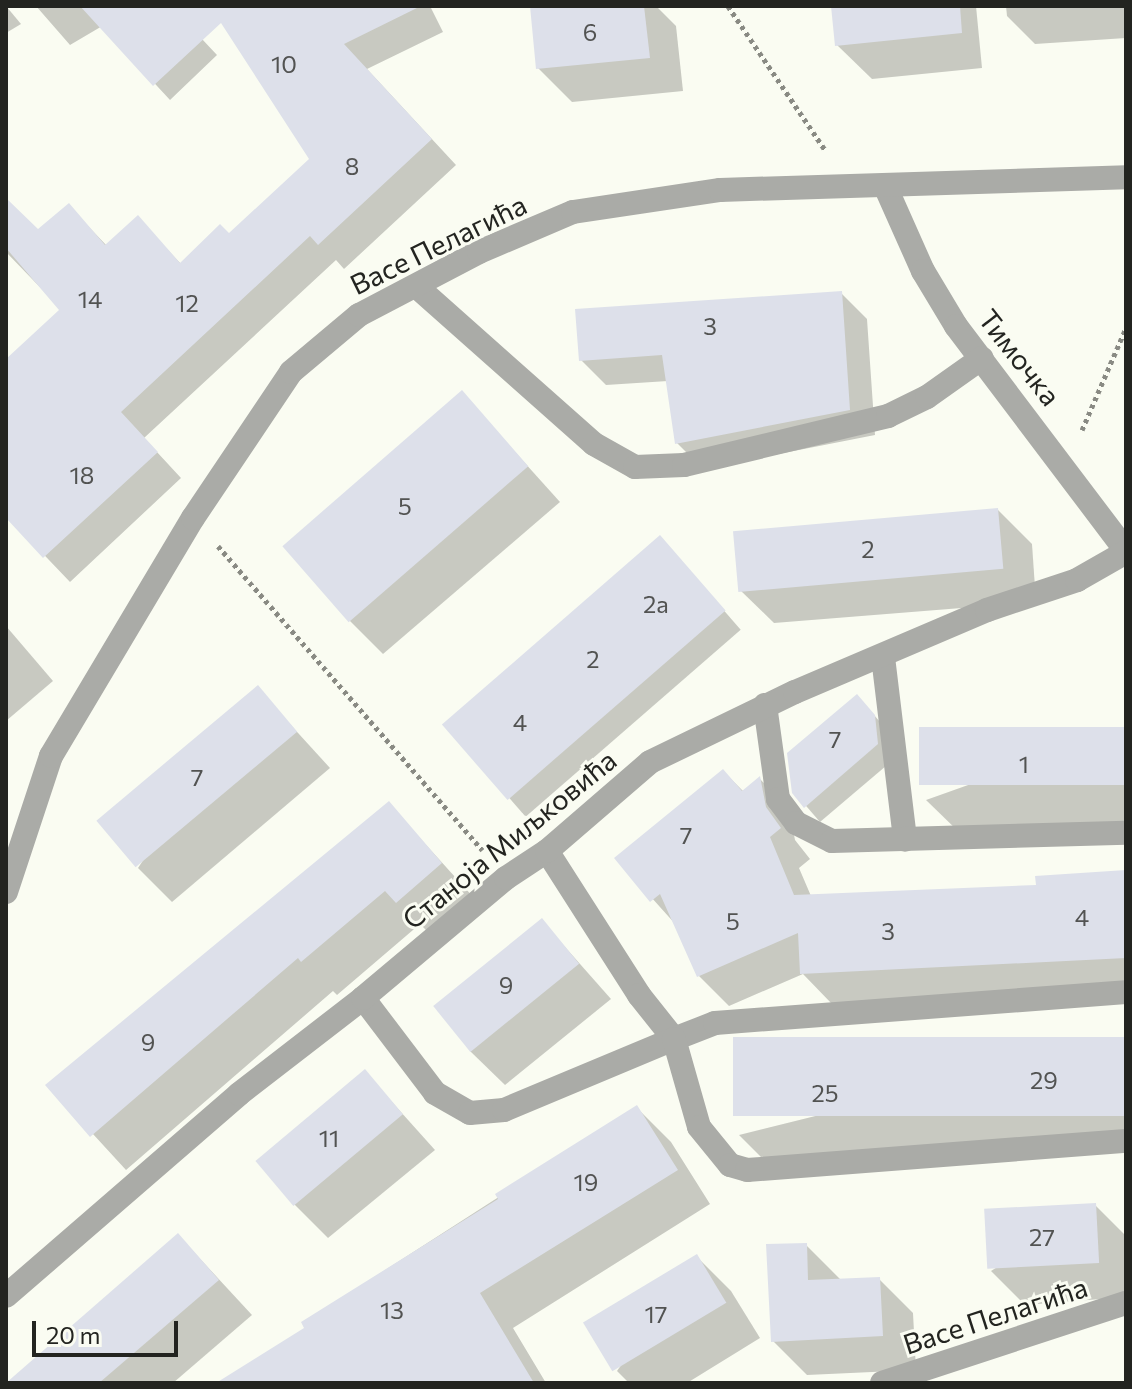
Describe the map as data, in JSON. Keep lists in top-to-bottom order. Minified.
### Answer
{"streets":{"street":["Васе Пелагића","Тимочка","Станоја Миљковића"]},"crossings":[["Васе Пелагића","Тимочка"],["Тимочка","Станоја Миљковића"]],"house_numbers":["6","10","8","14","12","3","18","5","2","2a","2","4","7","1","7","7","4","5","3","9","9","29","25","11","19","27","13","17"],"scale_bar":"20 m"}
